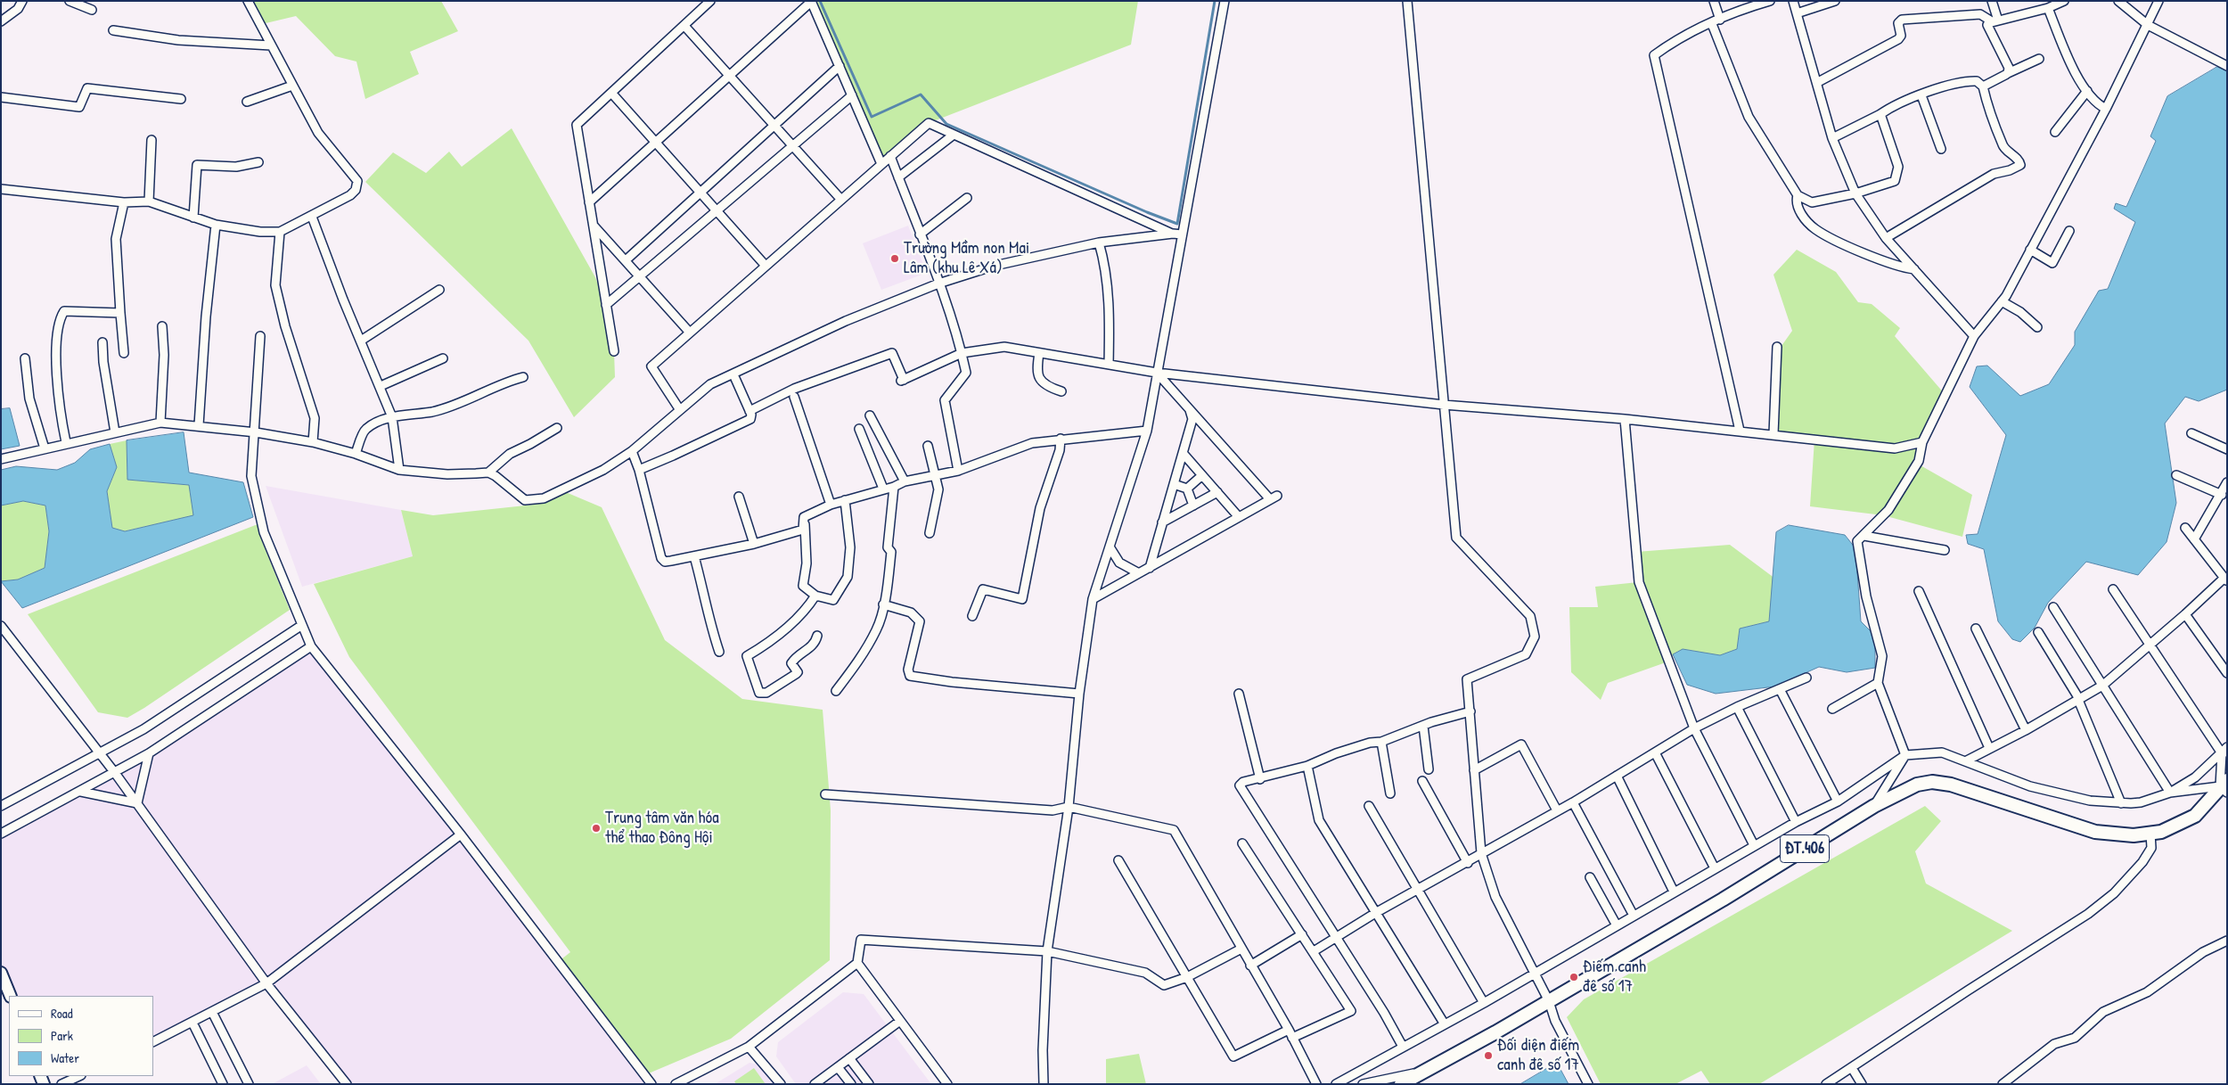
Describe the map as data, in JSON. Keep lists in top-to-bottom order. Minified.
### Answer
{"streets":{"main road":["ĐT.406"]},"places":["Trường Mầm non Mai Lâm (khu Lê Xá)","Trung tâm văn hóa thể thao Đông Hội","Điếm canh đê số 17","Đối diện điếm canh đê số 17"],"legend":["Road","Park","Water"]}
